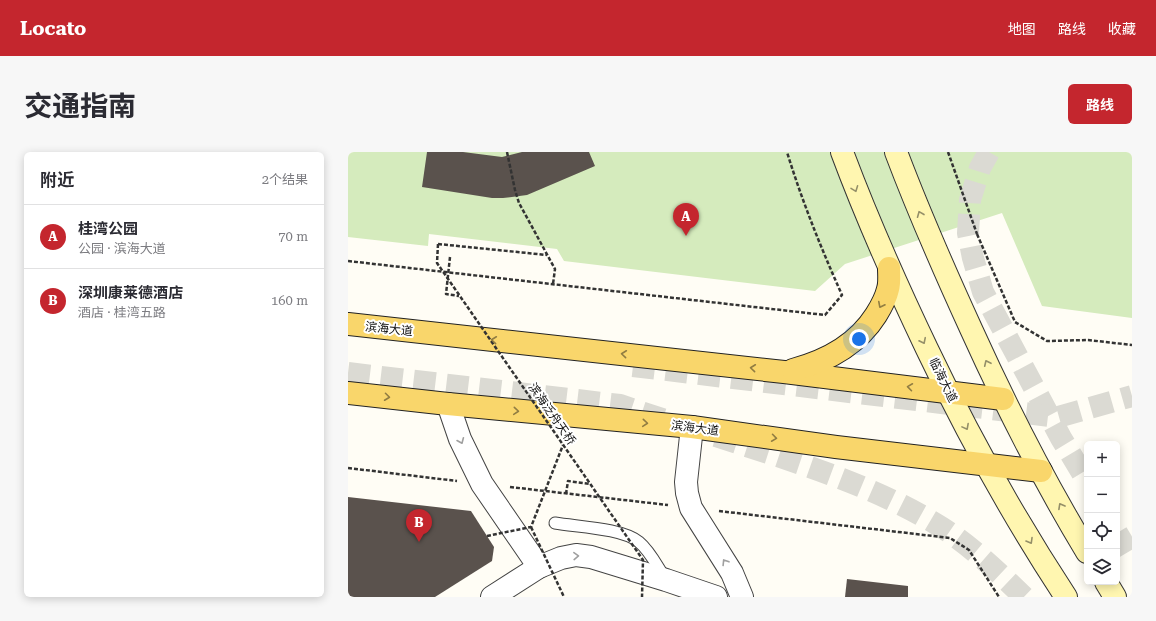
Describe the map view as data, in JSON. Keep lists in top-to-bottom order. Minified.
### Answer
{"streets":{"main road":["滨海大道","临海大道"],"path":["滨海泛舟天桥"]},"crossings":[["滨海大道","临海大道"]],"page":{"header":"Locato","nav":["地图","路线","收藏"],"title":"交通指南","buttons":"路线","heading":["附近","2个结果"],"pins":["A","B"],"list":[{"mark":"A","name":"桂湾公园","note":"公园 · 滨海大道","value":"70 m"},{"mark":"B","name":"深圳康莱德酒店","note":"酒店 · 桂湾五路","value":"160 m"}],"map_buttons":["+","−"]}}
